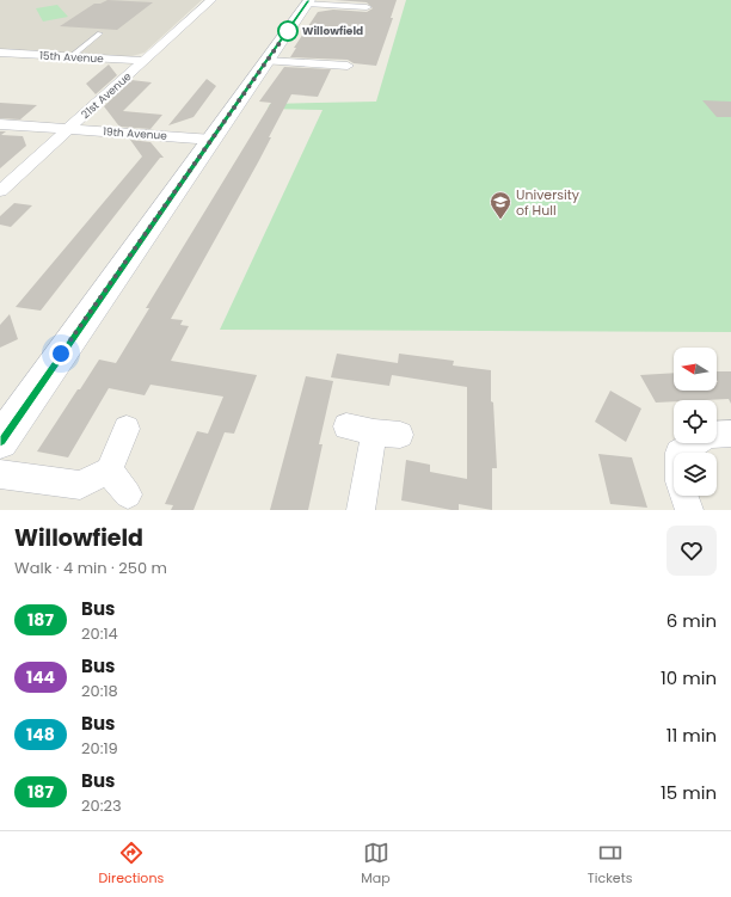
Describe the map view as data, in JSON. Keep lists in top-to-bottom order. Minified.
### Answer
{"streets":{"street":["15th Avenue","21st Avenue","19th Avenue"]},"crossings":[["15th Avenue","21st Avenue"],["21st Avenue","19th Avenue"]],"places":{"other":["Willowfield"],"school or university":["University of Hull"]},"lines":["bus line 187"],"north":"left","page":{"heading":["Willowfield","Walk · 4 min · 250 m"],"list":[{"mark":"187","name":"Bus","note":"20:14","value":"6 min"},{"mark":"144","name":"Bus","note":"20:18","value":"10 min"},{"mark":"148","name":"Bus","note":"20:19","value":"11 min"},{"mark":"187","name":"Bus","note":"20:23","value":"15 min"}],"tabs":["Directions","Map","Tickets"]}}
